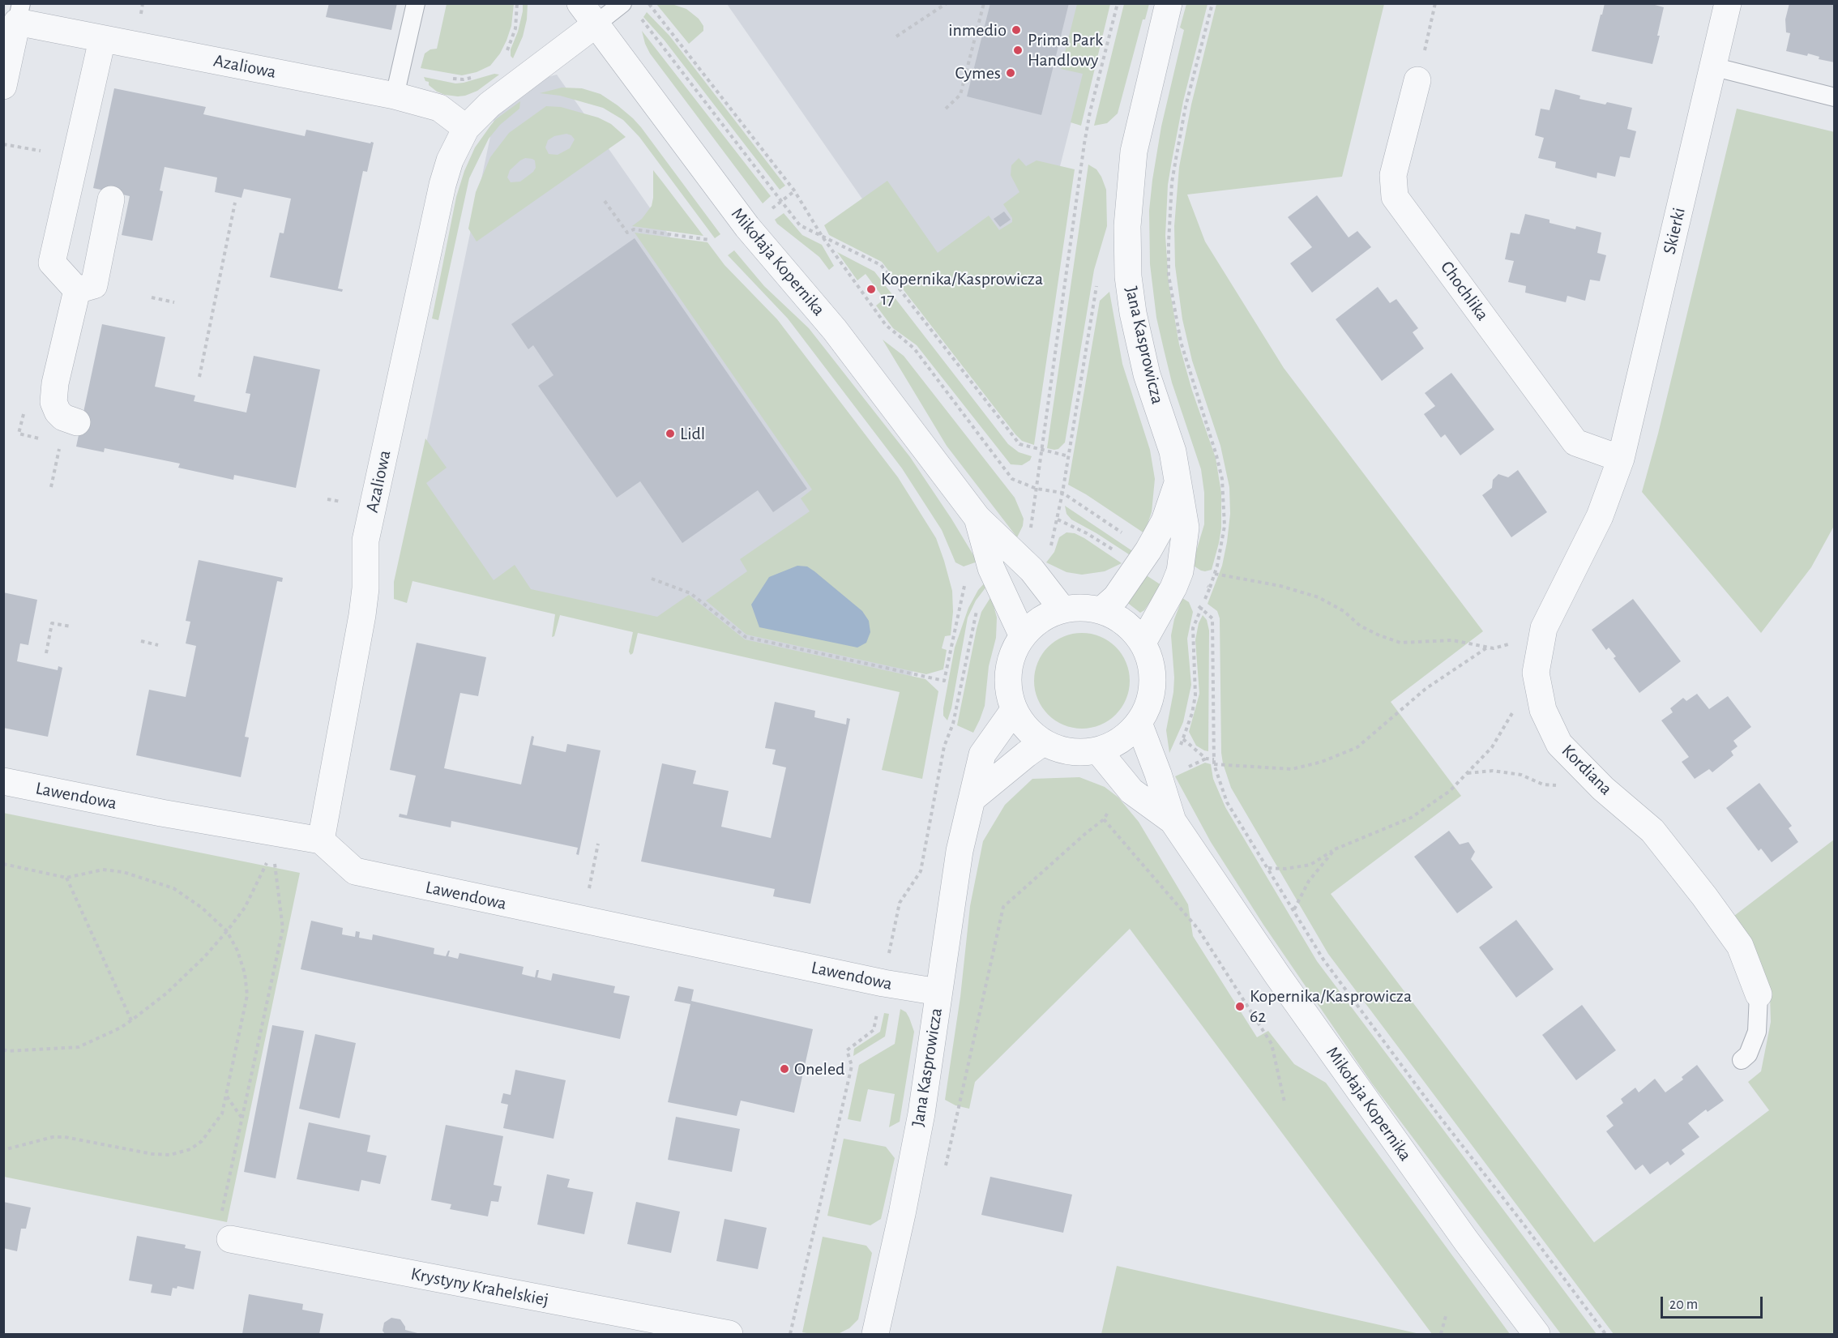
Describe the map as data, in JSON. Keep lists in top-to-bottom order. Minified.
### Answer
{"streets":{"street":["Azaliowa","Skierki","Mikołaja Kopernika","Chochlika","Jana Kasprowicza","Kordiana","Lawendowa","Krystyny Krahelskiej"]},"crossings":[["Azaliowa","Mikołaja Kopernika"],["Azaliowa","Lawendowa"],["Skierki","Chochlika"],["Skierki","Kordiana"],["Mikołaja Kopernika","Jana Kasprowicza"],["Chochlika","Kordiana"],["Jana Kasprowicza","Lawendowa"]],"places":["inmedio","Prima Park Handlowy","Cymes","Kopernika/Kasprowicza 17","Lidl","Kopernika/Kasprowicza 62","Oneled"],"scale_bar":"20 m"}
